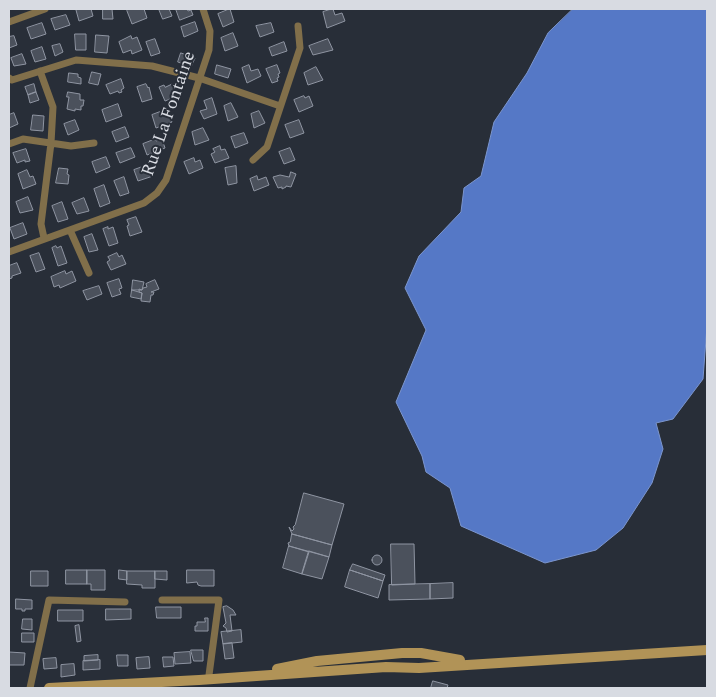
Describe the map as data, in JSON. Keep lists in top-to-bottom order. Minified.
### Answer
{"streets":{"street":["Rue La Fontaine"]}}
